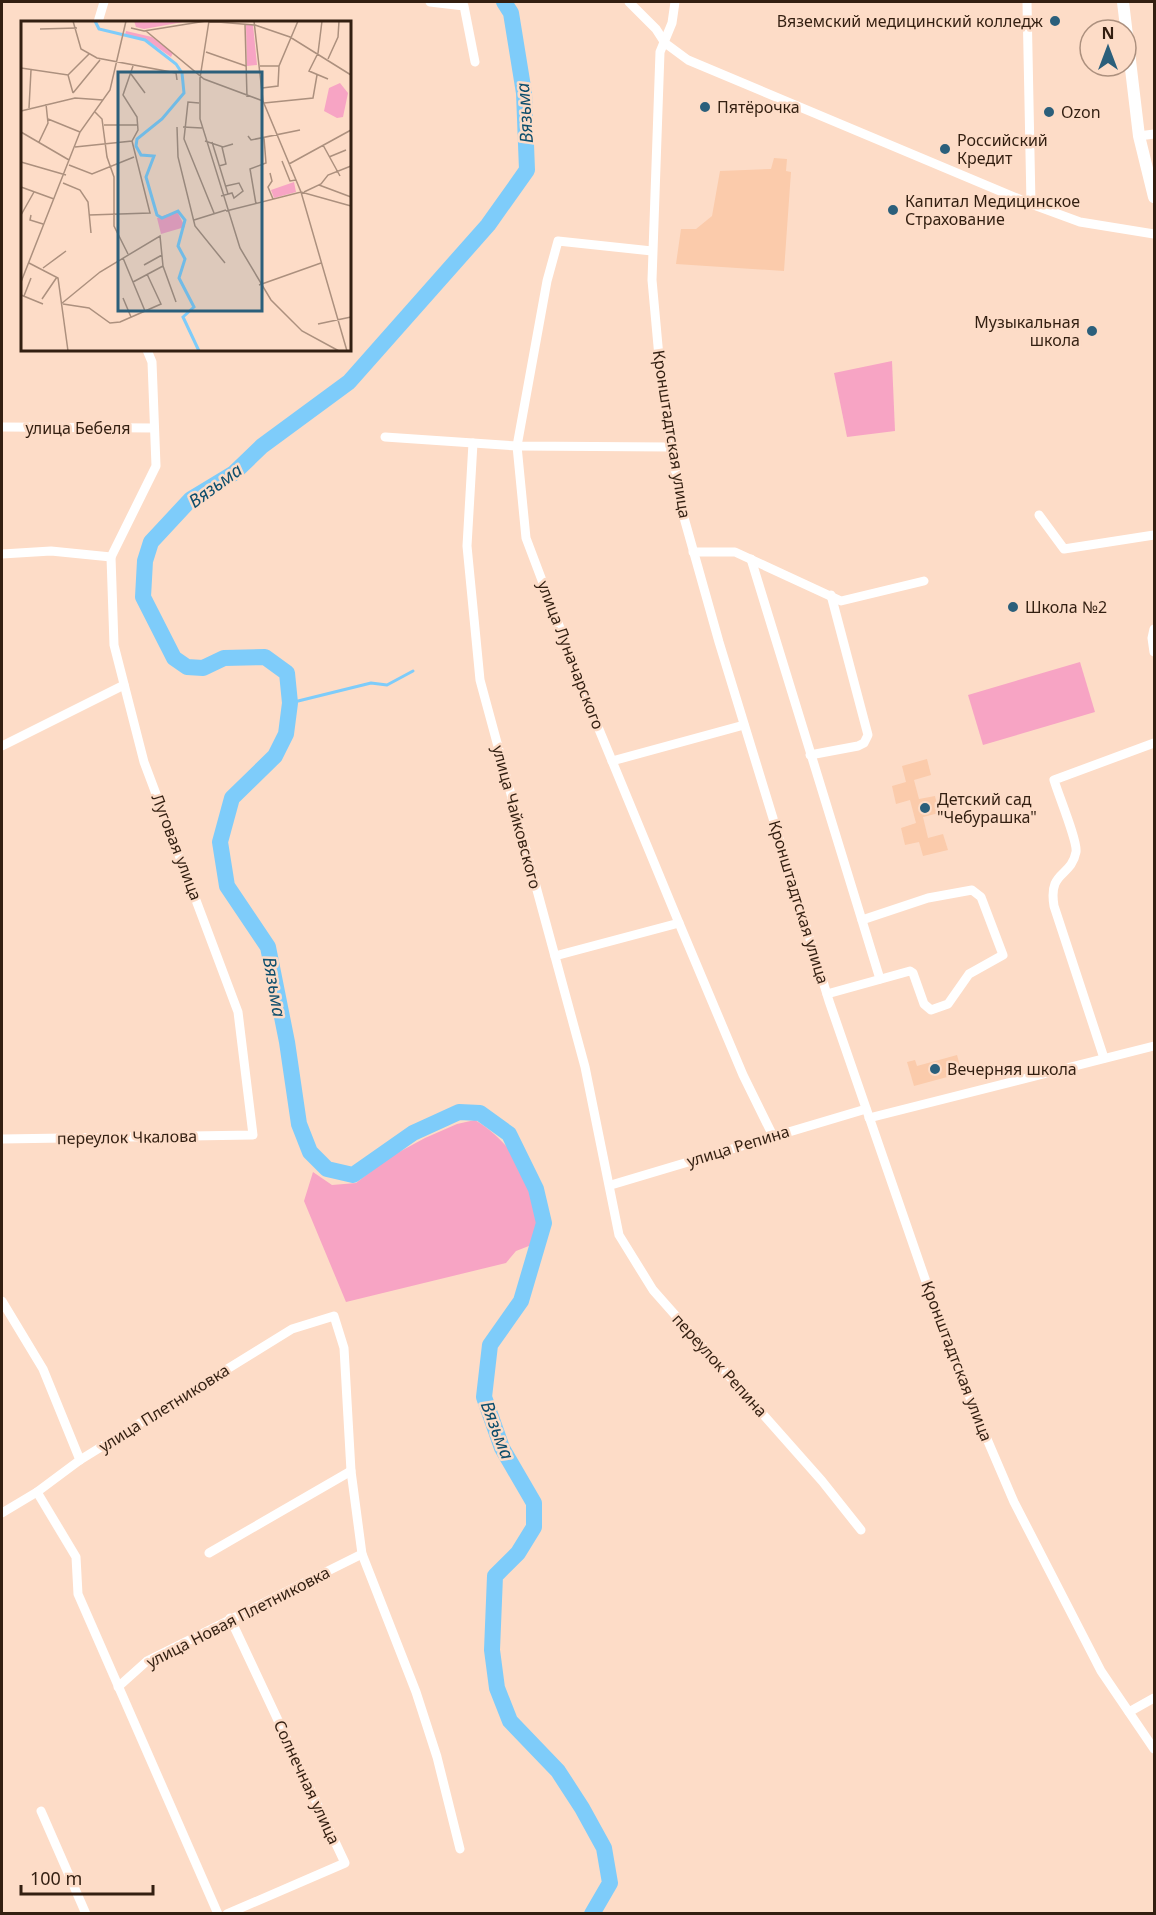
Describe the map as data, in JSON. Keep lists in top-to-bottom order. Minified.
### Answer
{"streets":{"street":["улица Бебеля","Кронштадтская улица","улица Луначарского","улица Чайковского","Луговая улица","переулок Чкалова","улица Репина","переулок Репина","улица Плетниковка","улица Новая Плетниковка","Солнечная улица"]},"crossings":[["Кронштадтская улица","улица Луначарского"],["Кронштадтская улица","улица Репина"],["улица Луначарского","улица Репина"],["улица Чайковского","улица Репина"],["улица Чайковского","переулок Репина"],["Луговая улица","переулок Чкалова"],["улица Репина","переулок Репина"],["улица Новая Плетниковка","Солнечная улица"]],"water":["Вязьма"],"places":["Вяземский медицинский колледж","Пятёрочка","Ozon","Российский Кредит","Капитал Медицинское Страхование","Музыкальная школа","Школа №2","Детский сад \"Чебурашка\"","Вечерняя школа"],"scale_bar":"100 m","north":"top"}
